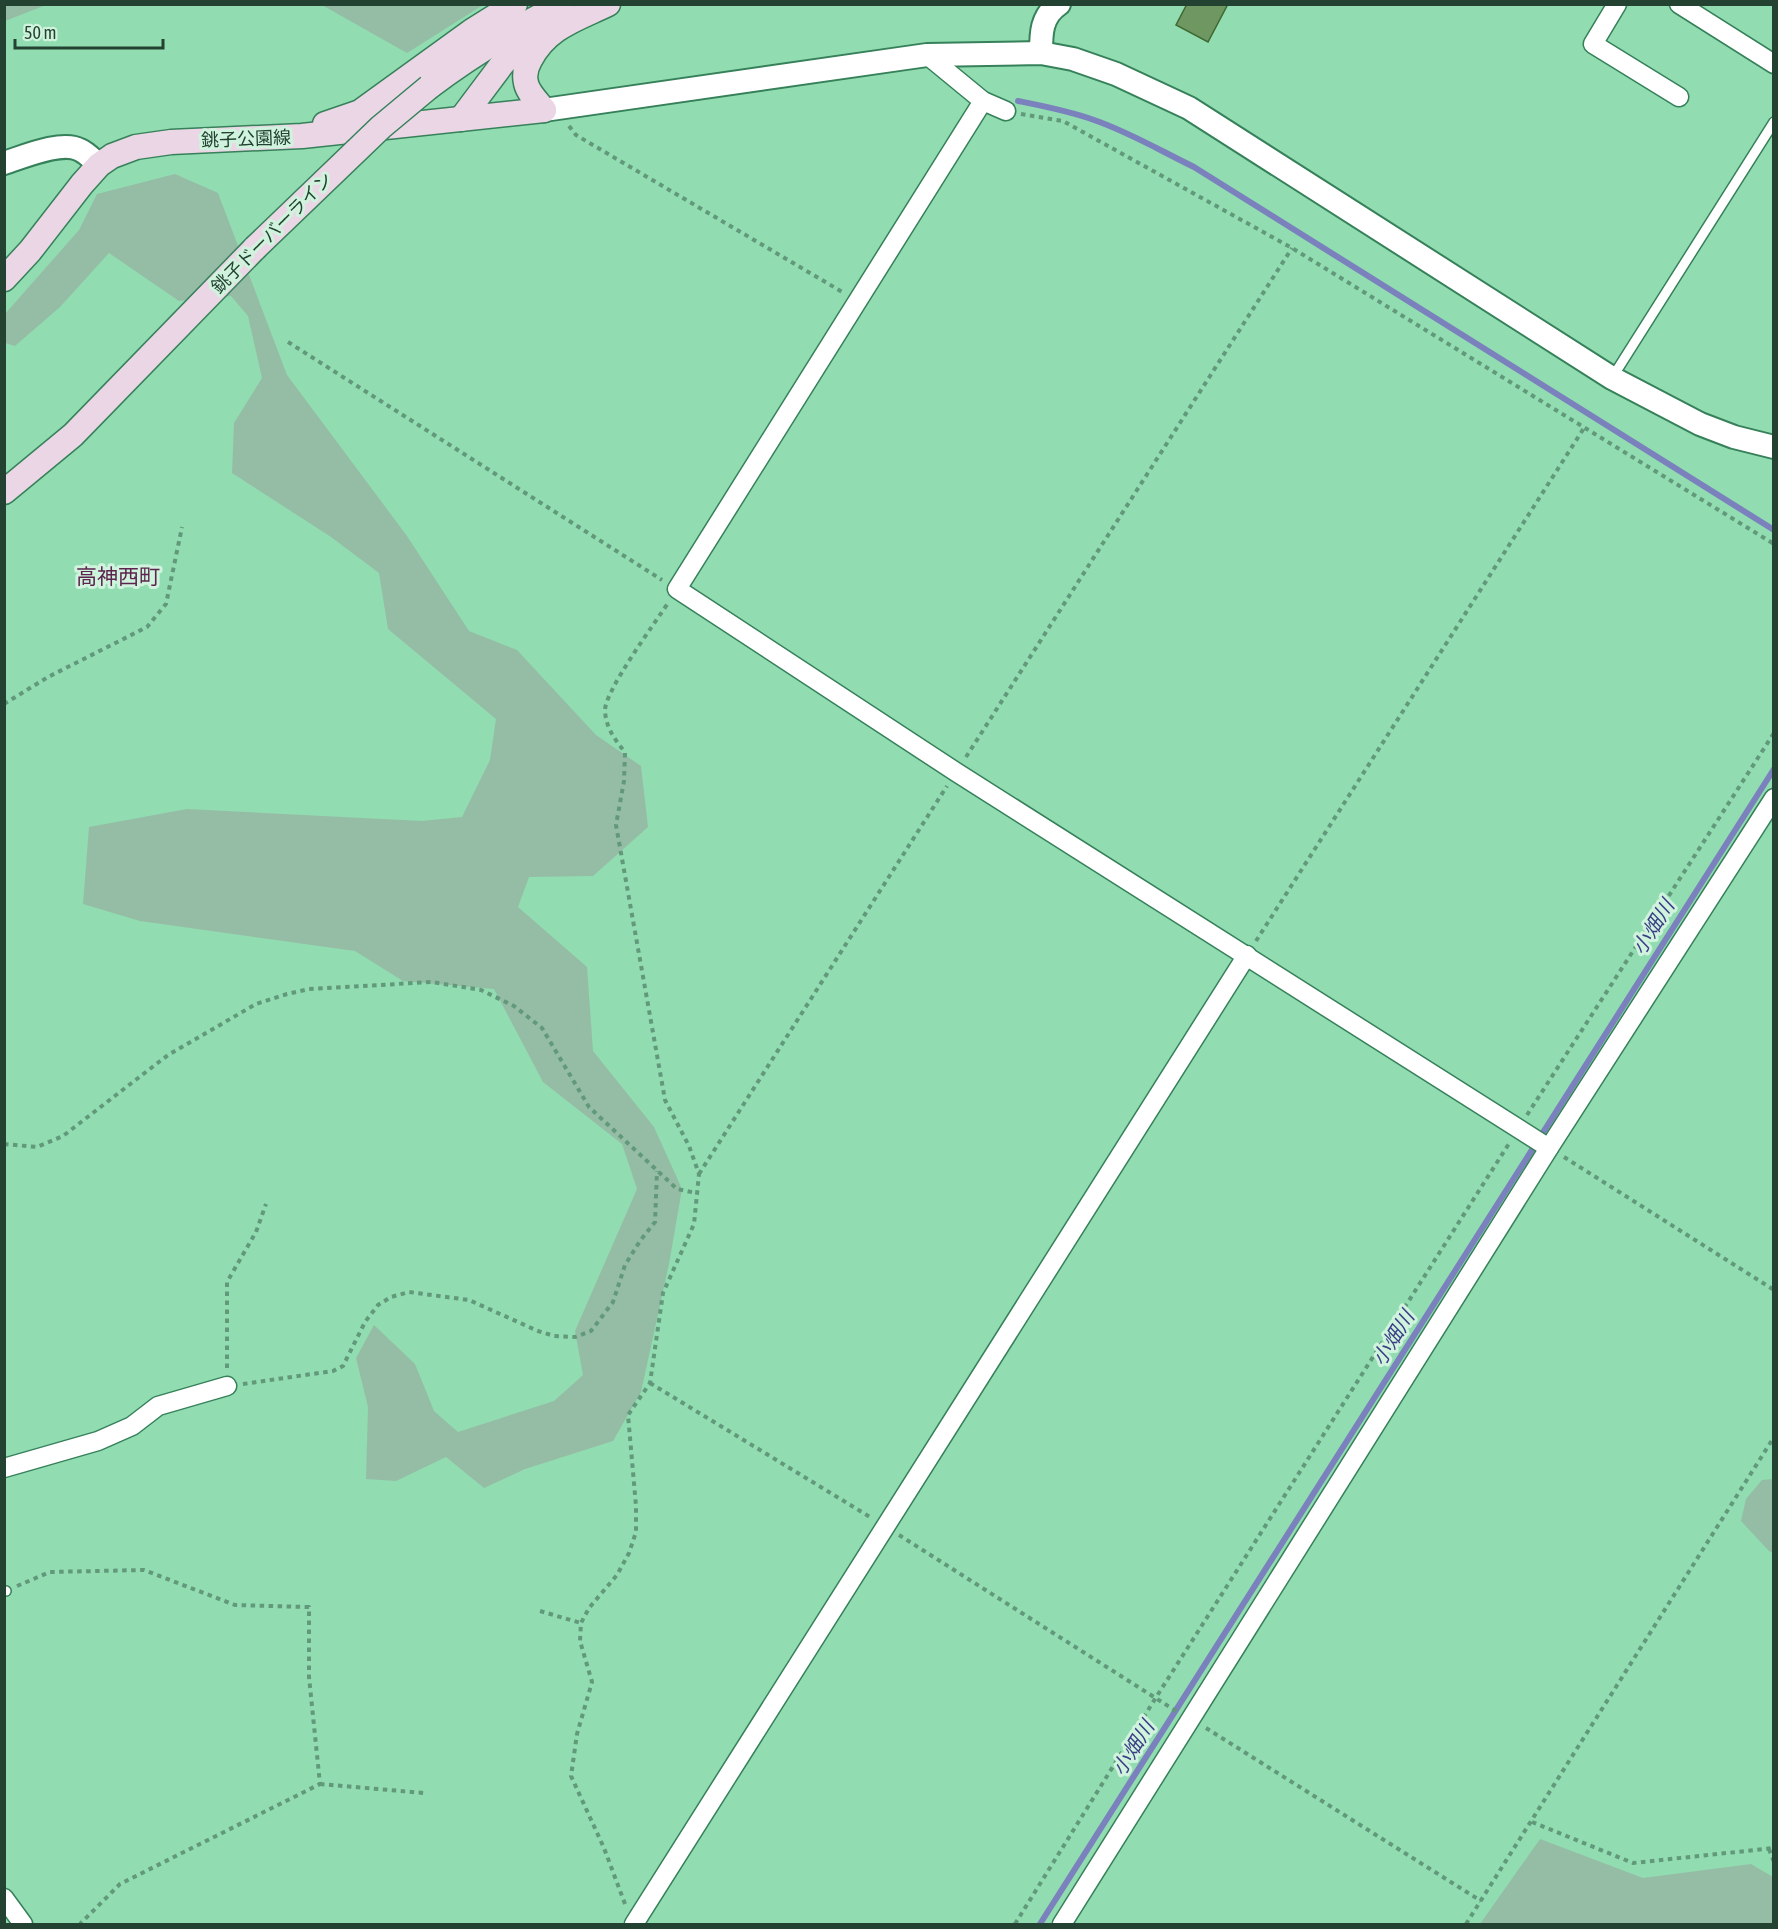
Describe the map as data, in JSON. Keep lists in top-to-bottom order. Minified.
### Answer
{"streets":{"main road":["銚子公園線","銚子ドーバーライン"]},"districts":["高神西町"],"water":["小畑川"],"scale_bar":"50 m"}
